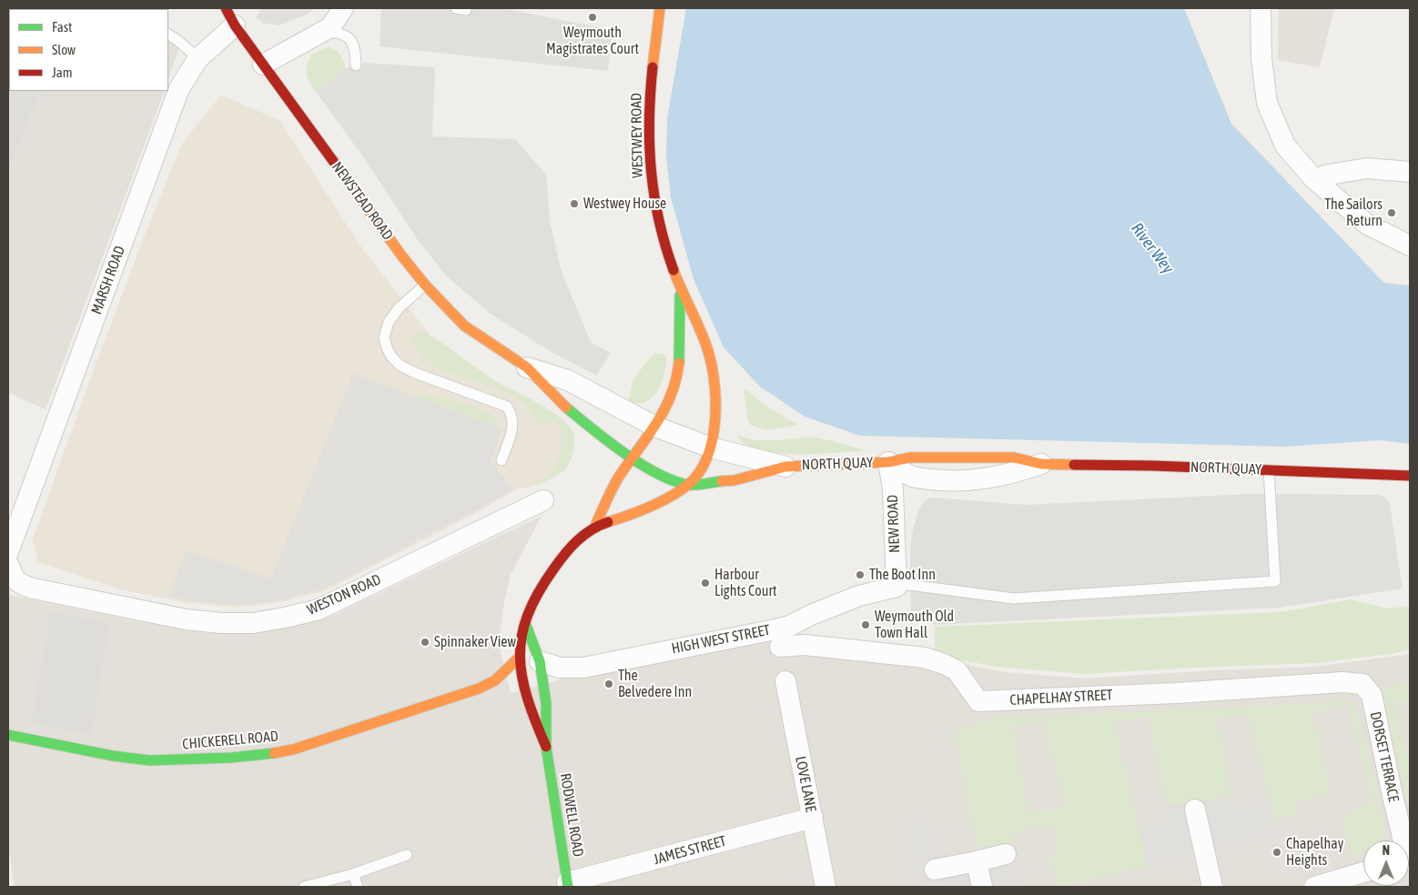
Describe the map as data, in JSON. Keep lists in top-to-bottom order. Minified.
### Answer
{"streets":{"main road":["WESTWEY ROAD","NEWSTEAD ROAD","NORTH QUAY","CHICKERELL ROAD","RODWELL ROAD"],"street":["MARSH ROAD","NEW ROAD","WESTON ROAD","HIGH WEST STREET","CHAPELHAY STREET","DORSET TERRACE","LOVE LANE","JAMES STREET"]},"crossings":[["WESTWEY ROAD","NEWSTEAD ROAD"],["WESTWEY ROAD","NORTH QUAY"],["WESTWEY ROAD","RODWELL ROAD"],["NEWSTEAD ROAD","MARSH ROAD"],["NEWSTEAD ROAD","NORTH QUAY"],["NEWSTEAD ROAD","RODWELL ROAD"],["NORTH QUAY","NEW ROAD"],["NORTH QUAY","RODWELL ROAD"],["NEW ROAD","HIGH WEST STREET"],["HIGH WEST STREET","RODWELL ROAD"],["CHAPELHAY STREET","DORSET TERRACE"],["CHICKERELL ROAD","RODWELL ROAD"],["LOVE LANE","JAMES STREET"],["RODWELL ROAD","JAMES STREET"]],"water":["River Wey"],"places":["Weymouth Magistrates Court","Westwey House","The Sailors Return","The Boot Inn","Harbour Lights Court","Weymouth Old Town Hall","Spinnaker View","The Belvedere Inn","Chapelhay Heights"],"legend":["Fast","Slow","Jam"],"north":"top"}
